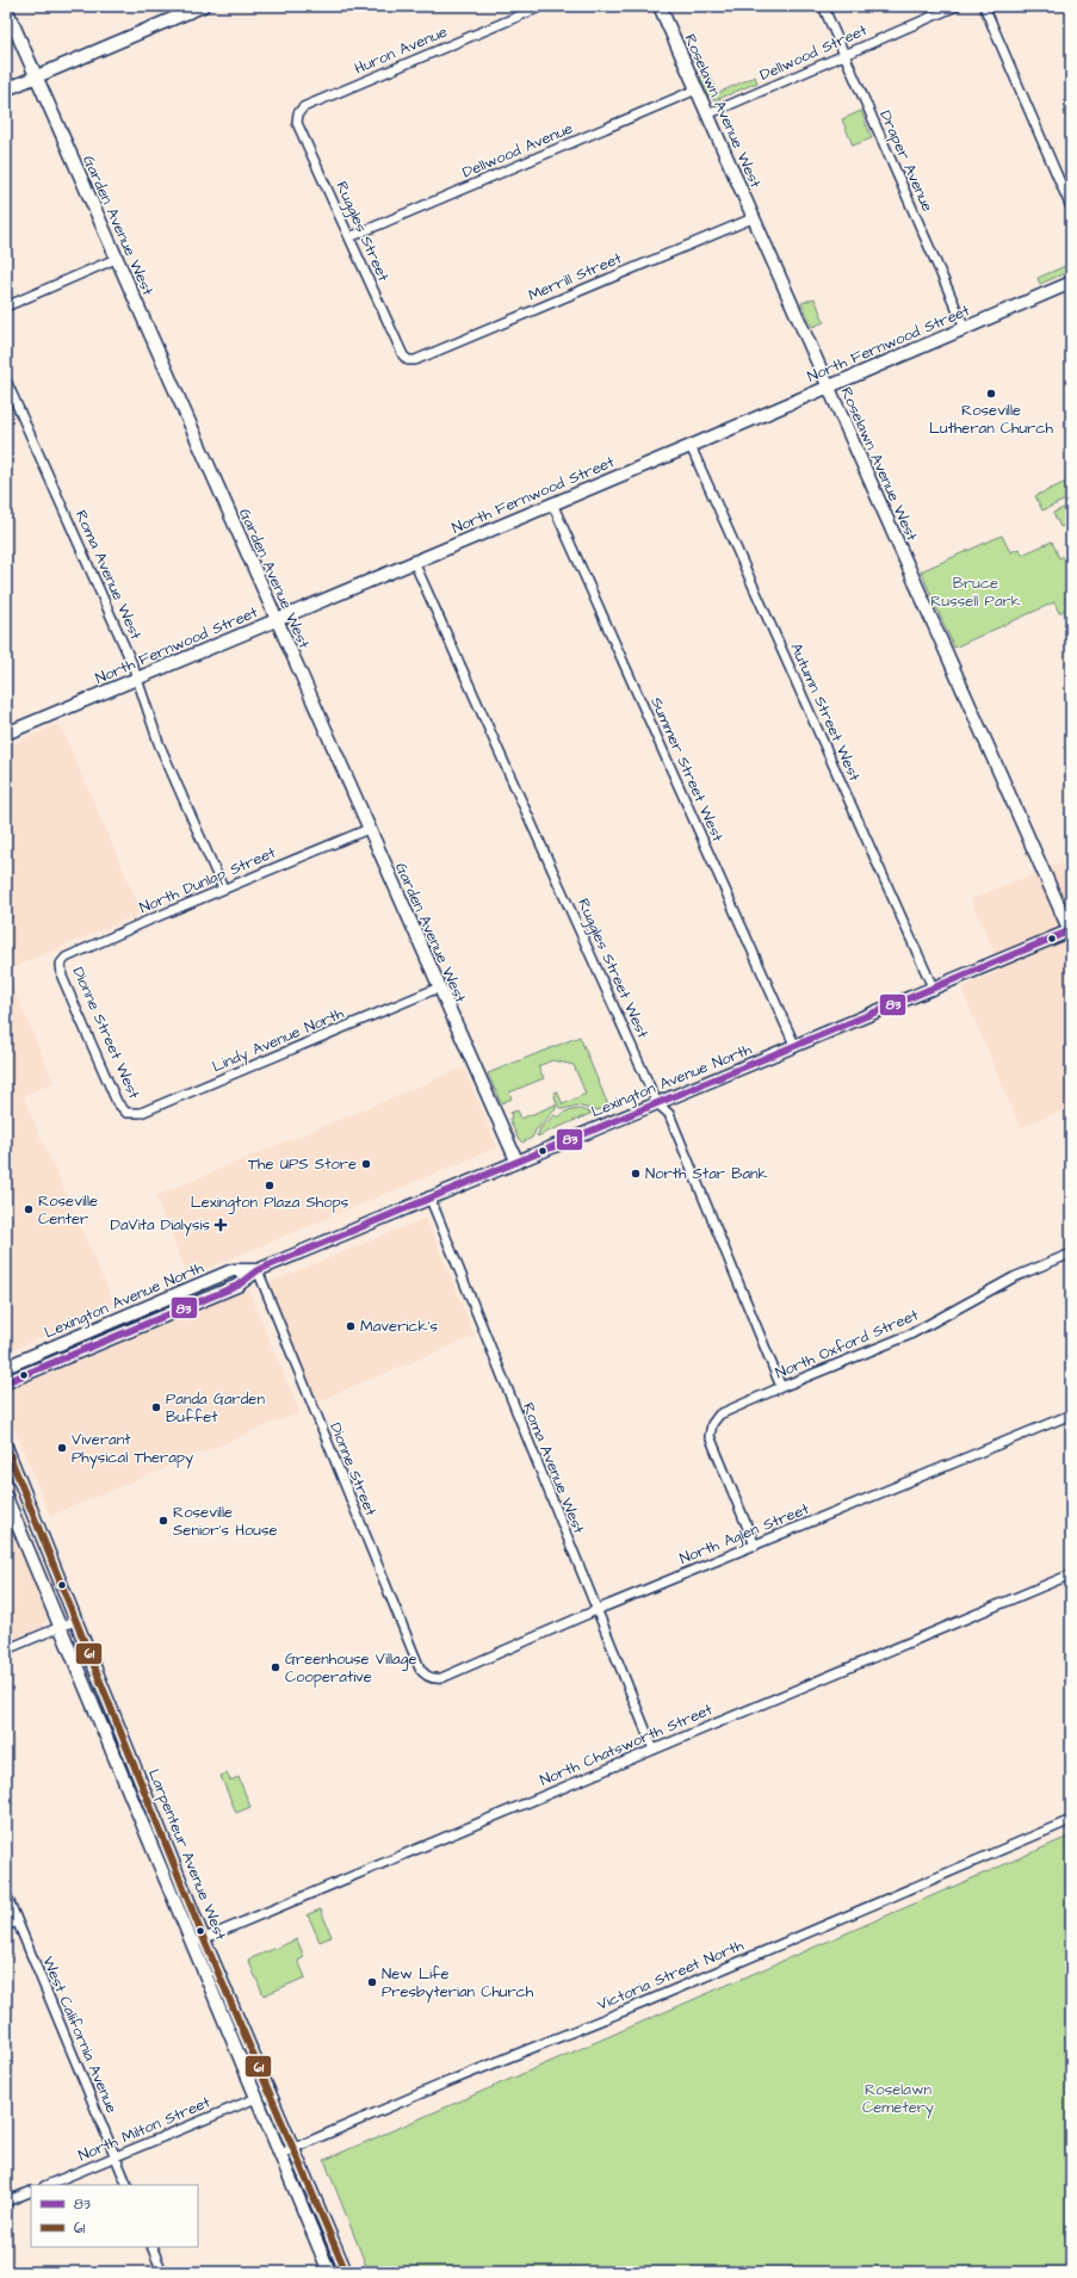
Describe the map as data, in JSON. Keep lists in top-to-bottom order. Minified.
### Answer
{"streets":{"street":["Huron Avenue","Dellwood Street","Roselawn Avenue West","Dellwood Avenue","Draper Avenue","Garden Avenue West","Ruggles Street","Merrill Street","North Fernwood Street","Roma Avenue West","Autumn Street West","Summer Street West","North Dunlap Street","Ruggles Street West","Dionne Street West","Lindy Avenue North","Lexington Avenue North","North Oxford Street","Dionne Street","North Aglen Street","North Chatsworth Street","Larpenteur Avenue West","Victoria Street North","West California Avenue","North Milton Street"]},"crossings":[["Huron Avenue","Ruggles Street"],["Dellwood Street","Roselawn Avenue West"],["Dellwood Street","Draper Avenue"],["Roselawn Avenue West","Dellwood Avenue"],["Roselawn Avenue West","Merrill Street"],["Roselawn Avenue West","North Fernwood Street"],["Roselawn Avenue West","Lexington Avenue North"],["Dellwood Avenue","Ruggles Street"],["Draper Avenue","North Fernwood Street"],["Garden Avenue West","North Fernwood Street"],["Garden Avenue West","North Dunlap Street"],["Garden Avenue West","Lindy Avenue North"],["Garden Avenue West","Lexington Avenue North"],["Ruggles Street","Merrill Street"],["North Fernwood Street","Roma Avenue West"],["North Fernwood Street","Autumn Street West"],["North Fernwood Street","Summer Street West"],["North Fernwood Street","Ruggles Street West"],["Roma Avenue West","North Dunlap Street"],["Roma Avenue West","Lexington Avenue North"],["Roma Avenue West","North Aglen Street"],["Roma Avenue West","North Chatsworth Street"],["Autumn Street West","Lexington Avenue North"],["Summer Street West","Lexington Avenue North"],["North Dunlap Street","Dionne Street West"],["Ruggles Street West","Lexington Avenue North"],["Ruggles Street West","North Oxford Street"],["Dionne Street West","Lindy Avenue North"],["Lexington Avenue North","Dionne Street"],["North Oxford Street","North Aglen Street"],["Dionne Street","North Aglen Street"],["North Chatsworth Street","Larpenteur Avenue West"],["Larpenteur Avenue West","Victoria Street North"],["Larpenteur Avenue West","North Milton Street"],["West California Avenue","North Milton Street"]],"parks":["Bruce Russell Park","Roselawn Cemetery"],"places":{"other":["Roseville Lutheran Church","The UPS Store","North Star Bank","Lexington Plaza Shops","Roseville Center","Maverick's","Panda Garden Buffet","Viverant Physical Therapy","Roseville Senior's House","Greenhouse Village Cooperative","New Life Presbyterian Church"],"health":["DaVita Dialysis"]},"lines":["transit line 83","transit line 61"],"legend":["83","61"]}
